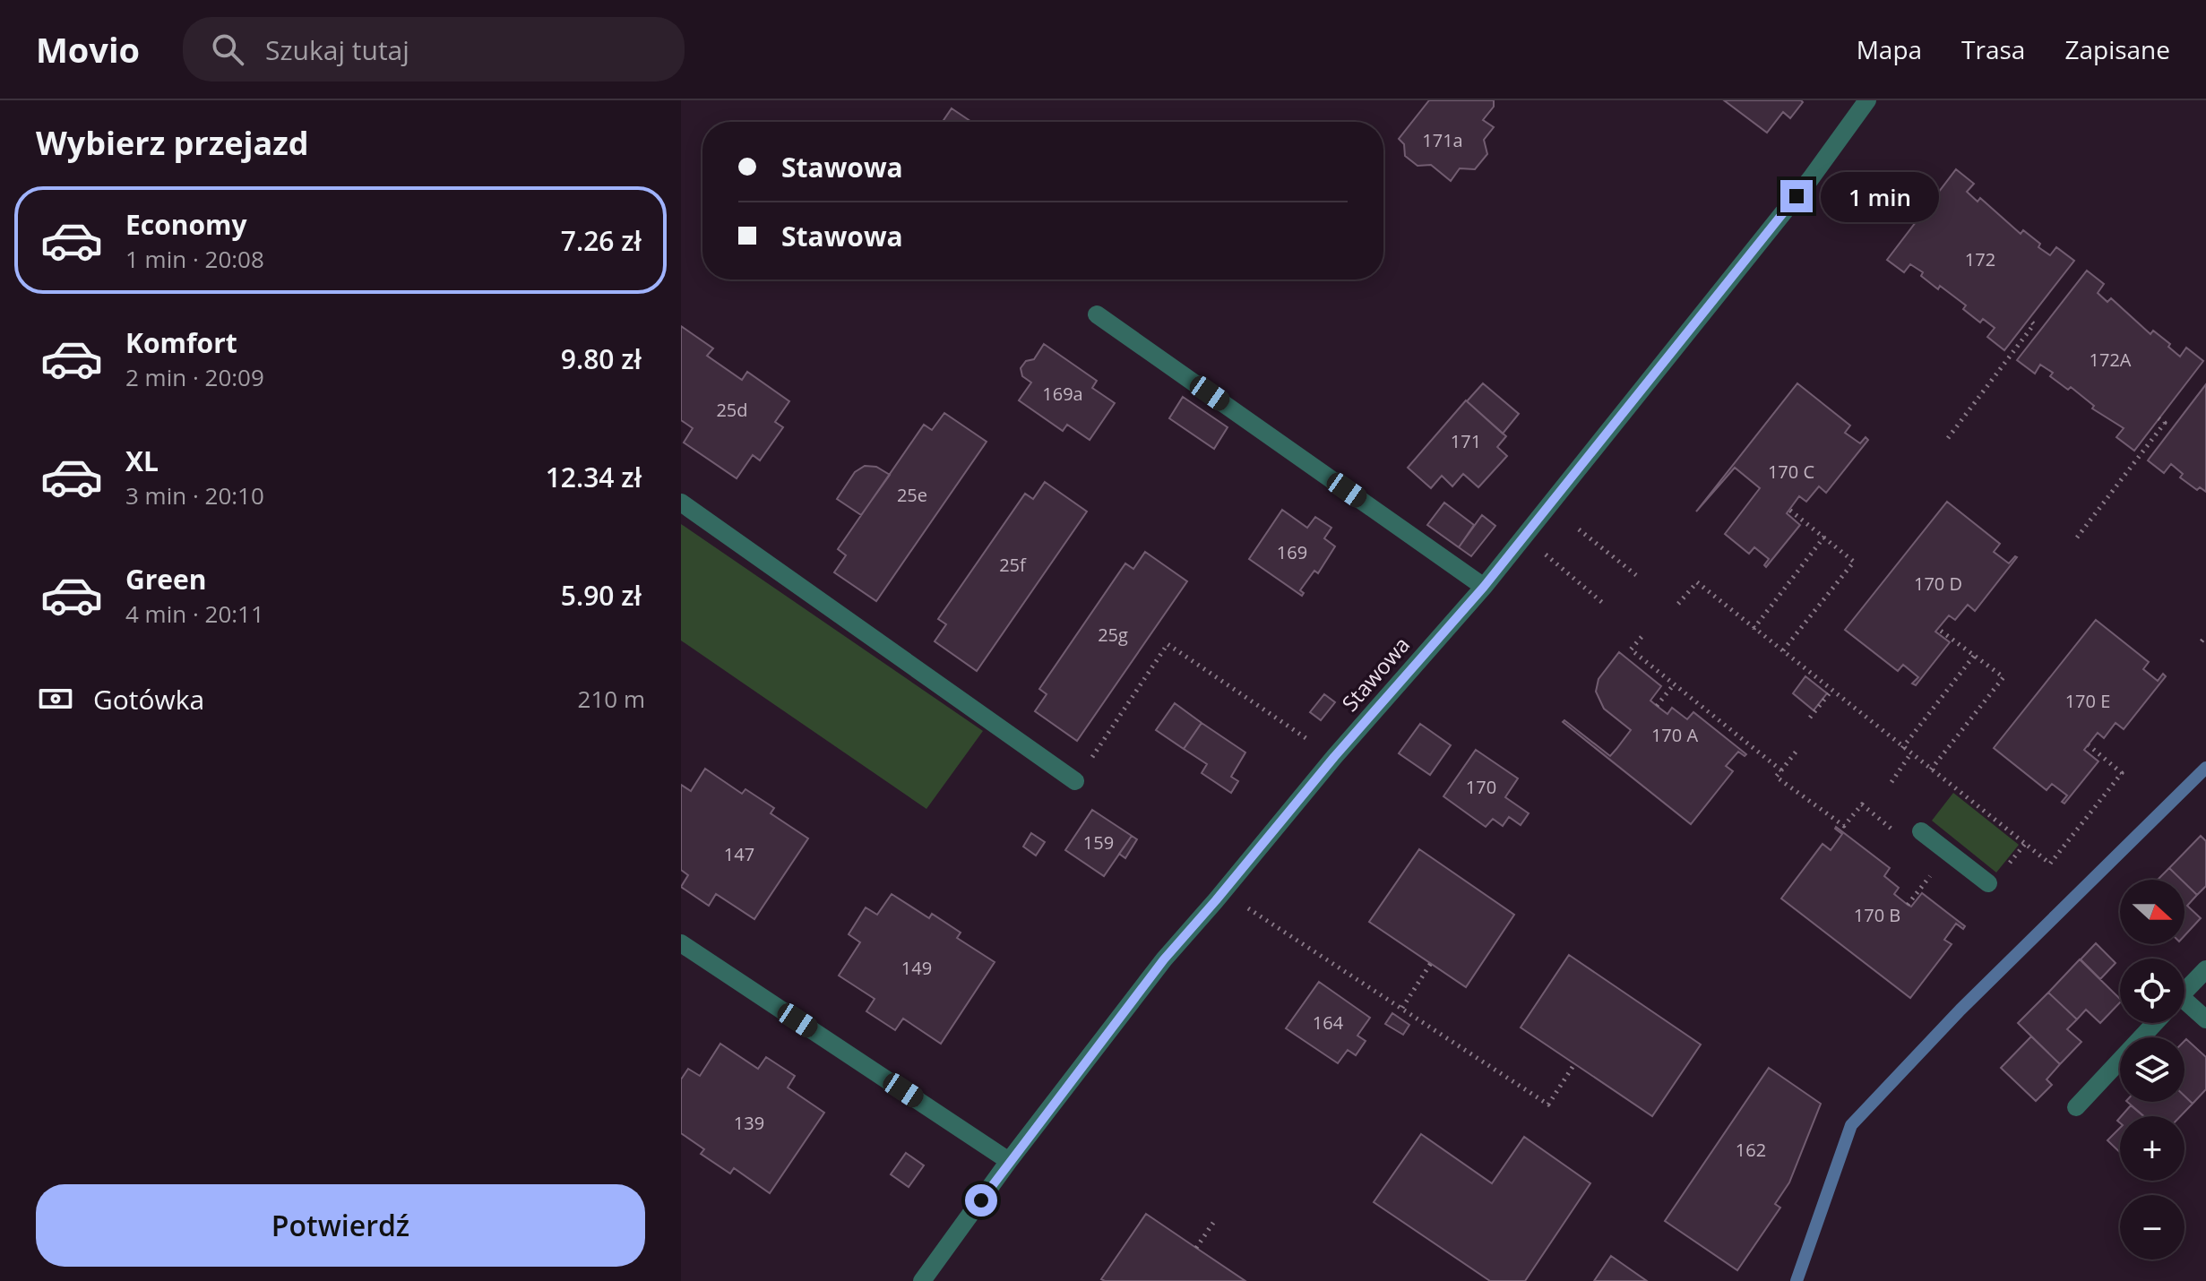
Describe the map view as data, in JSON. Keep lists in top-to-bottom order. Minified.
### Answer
{"streets":{"street":["Stawowa"]},"house_numbers":["171a","172","172A","169a","25d","171","170 C","25e","169","25f","170 D","25g","170 E","170 A","170","159","147","170 B","149","164","139","162"],"north":"right","page":{"header":"Movio","search":"Szukaj tutaj","nav":["Mapa","Trasa","Zapisane"],"heading":"Wybierz przejazd","banner":["Stawowa","Stawowa"],"bubble":"1 min","list":[{"name":"Economy","note":"1 min · 20:08","value":"7.26 zł"},{"name":"Komfort","note":"2 min · 20:09","value":"9.80 zł"},{"name":"XL","note":"3 min · 20:10","value":"12.34 zł"},{"name":"Green","note":"4 min · 20:11","value":"5.90 zł"}],"pay":["Gotówka","210 m"],"map_buttons":["+","−"],"buttons":"Potwierdź"}}
